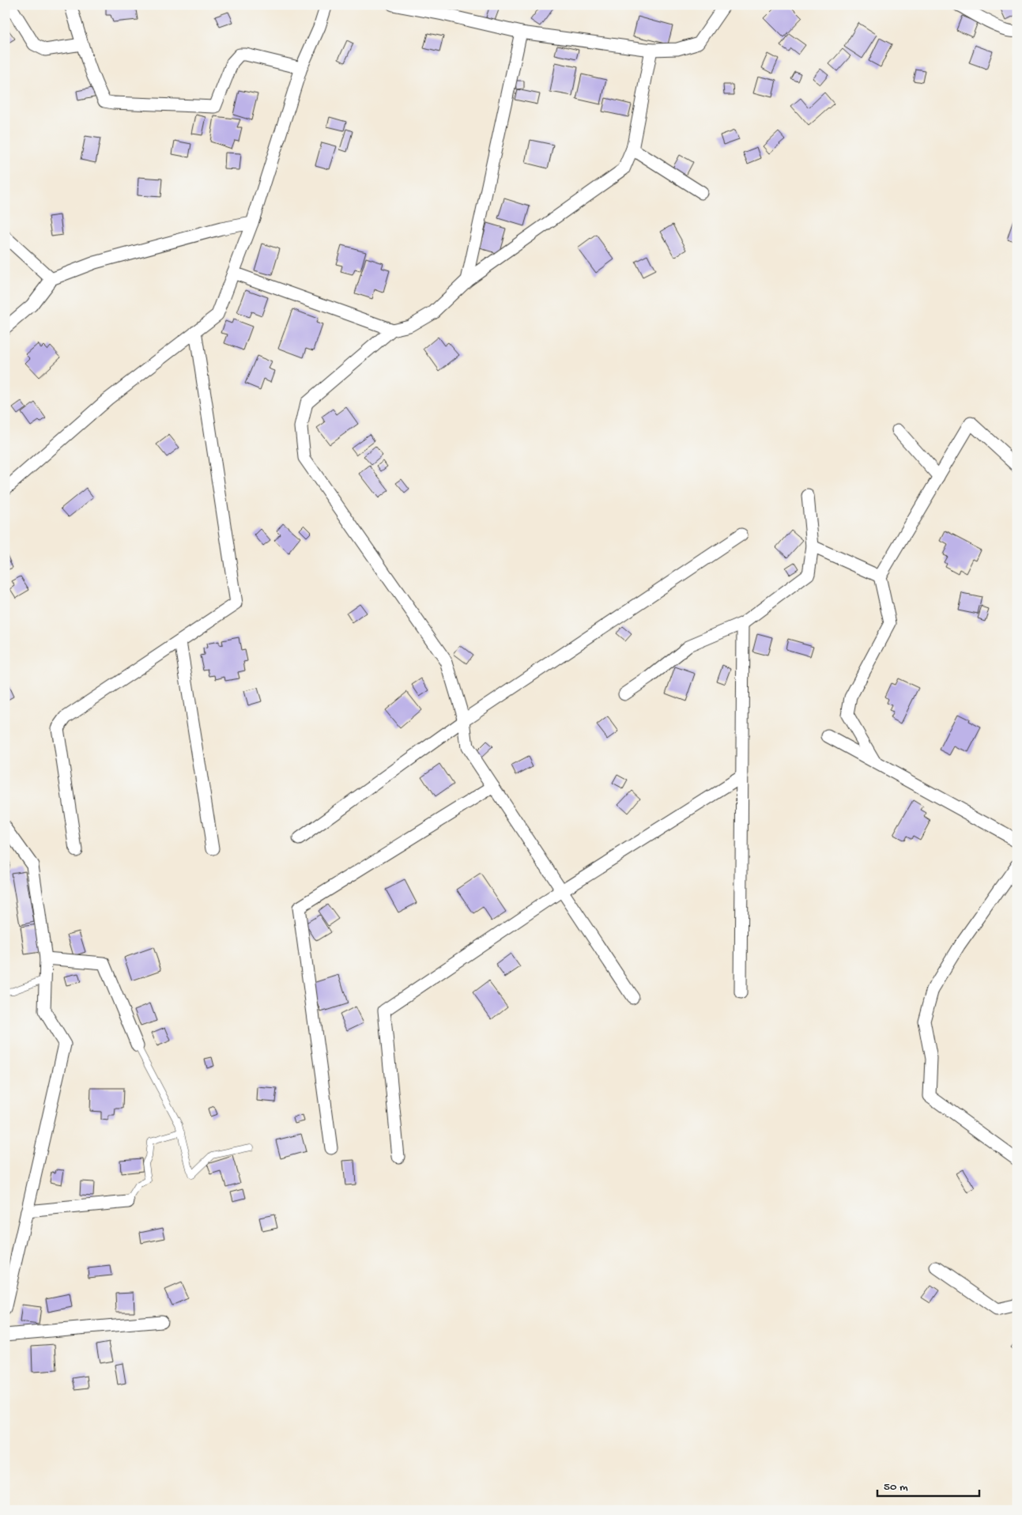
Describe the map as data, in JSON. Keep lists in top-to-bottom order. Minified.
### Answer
{"scale_bar":"50 m"}
